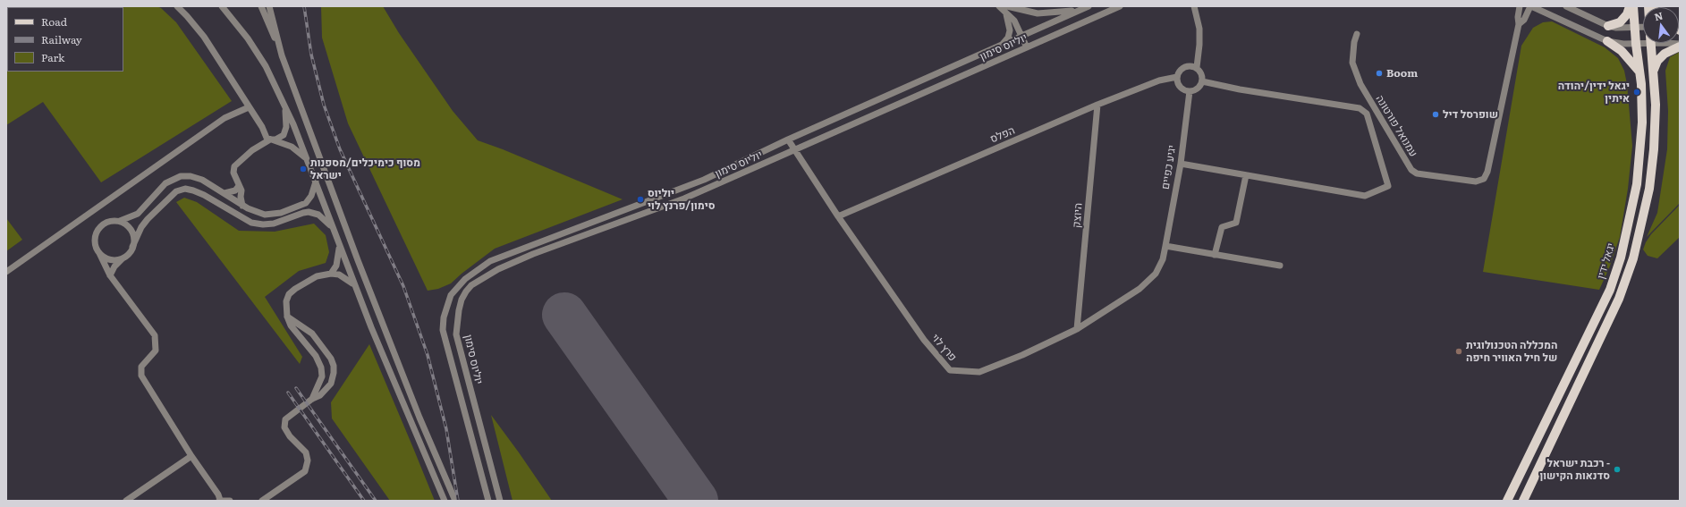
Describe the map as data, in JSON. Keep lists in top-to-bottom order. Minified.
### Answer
{"streets":{"main road":["יגאל ידין"],"street":["יוליוס סימון","עמנואל פורטונה","הפלס","יגיע כפיים","היוצק","פרץ לוי"]},"crossings":[["יוליוס סימון","פרץ לוי"],["הפלס","יגיע כפיים"],["הפלס","היוצק"],["הפלס","פרץ לוי"],["יגיע כפיים","פרץ לוי"],["היוצק","פרץ לוי"]],"places":["Boom","יגאל ידין/יהודה איתין","שופרסל דיל","מסוף כימיכלים/מספנות ישראל","יוליוס סימון/פרנץ לוי","המכללה הטכנולוגית של חיל האוויר חיפה","רכבת ישראל - סדנאות הקישון"],"legend":["Road","Railway","Park"],"north":"top"}
